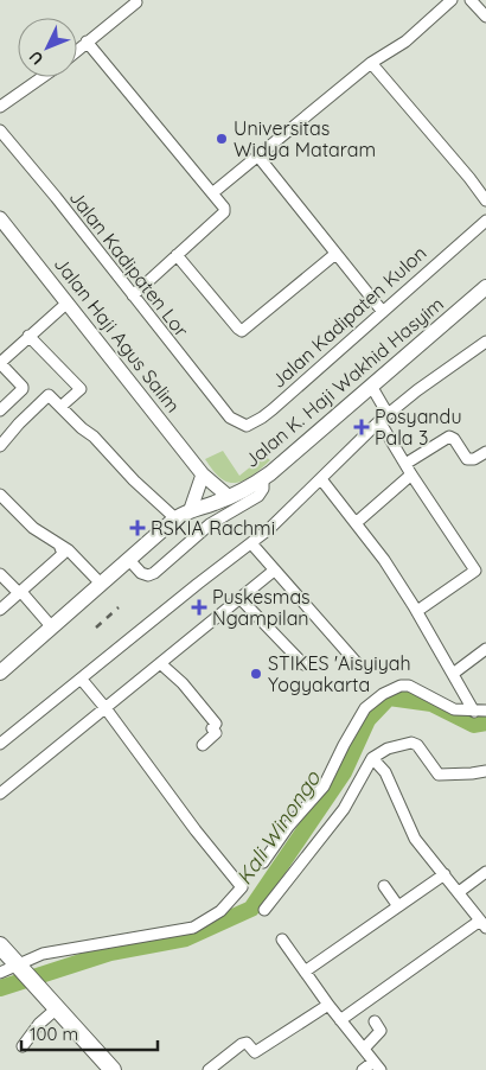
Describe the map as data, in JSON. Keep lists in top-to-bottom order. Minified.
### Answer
{"streets":{"main road":["Jalan K. Haji Wakhid Hasyim"],"street":["Jalan Kadipaten Lor","Jalan Kadipaten Kulon","Jalan Haji Agus Salim"]},"crossings":[["Jalan Kadipaten Lor","Jalan Kadipaten Kulon"],["Jalan Haji Agus Salim","Jalan K. Haji Wakhid Hasyim"]],"water":["Kali Winongo"],"places":{"other":["Universitas Widya Mataram","STIKES 'Aisyiyah Yogyakarta"],"health":["Posyandu Pala 3","RSKIA Rachmi","Puskesmas Ngampilan"]},"scale_bar":"100 m","north":"bottom left"}
